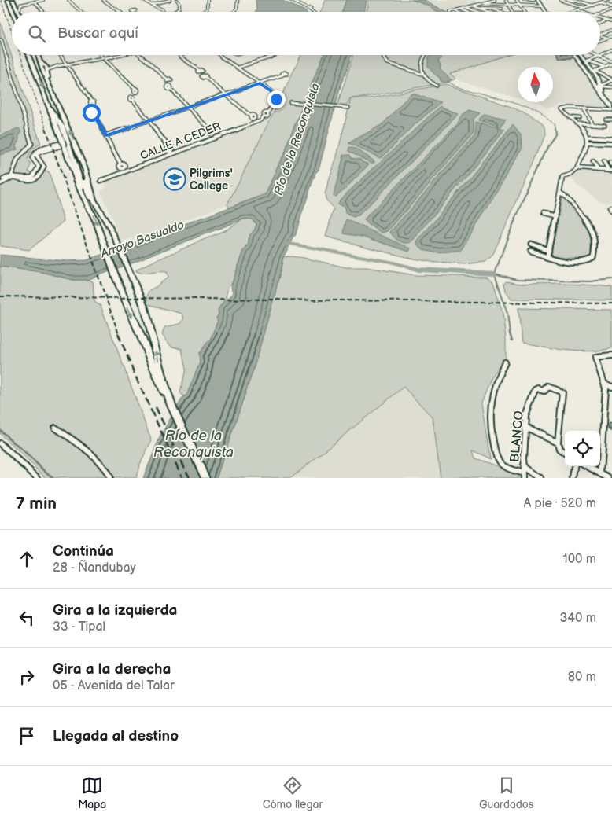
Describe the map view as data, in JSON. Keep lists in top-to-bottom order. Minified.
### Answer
{"streets":{"street":["CALLE A CEDER","BLANCO"]},"water":["Río de la Reconquista","Arroyo Basualdo"],"places":{"school or university":["Pilgrims' College"]},"north":"top","page":{"search":"Buscar aquí","heading":["7 min","A pie · 520 m"],"list":[["Continúa","28 - Ñandubay","100 m"],["Gira a la izquierda","33 - Tipal","340 m"],["Gira a la derecha","05 - Avenida del Talar","80 m"],"Llegada al destino"],"nav":["Mapa","Cómo llegar","Guardados"]}}
